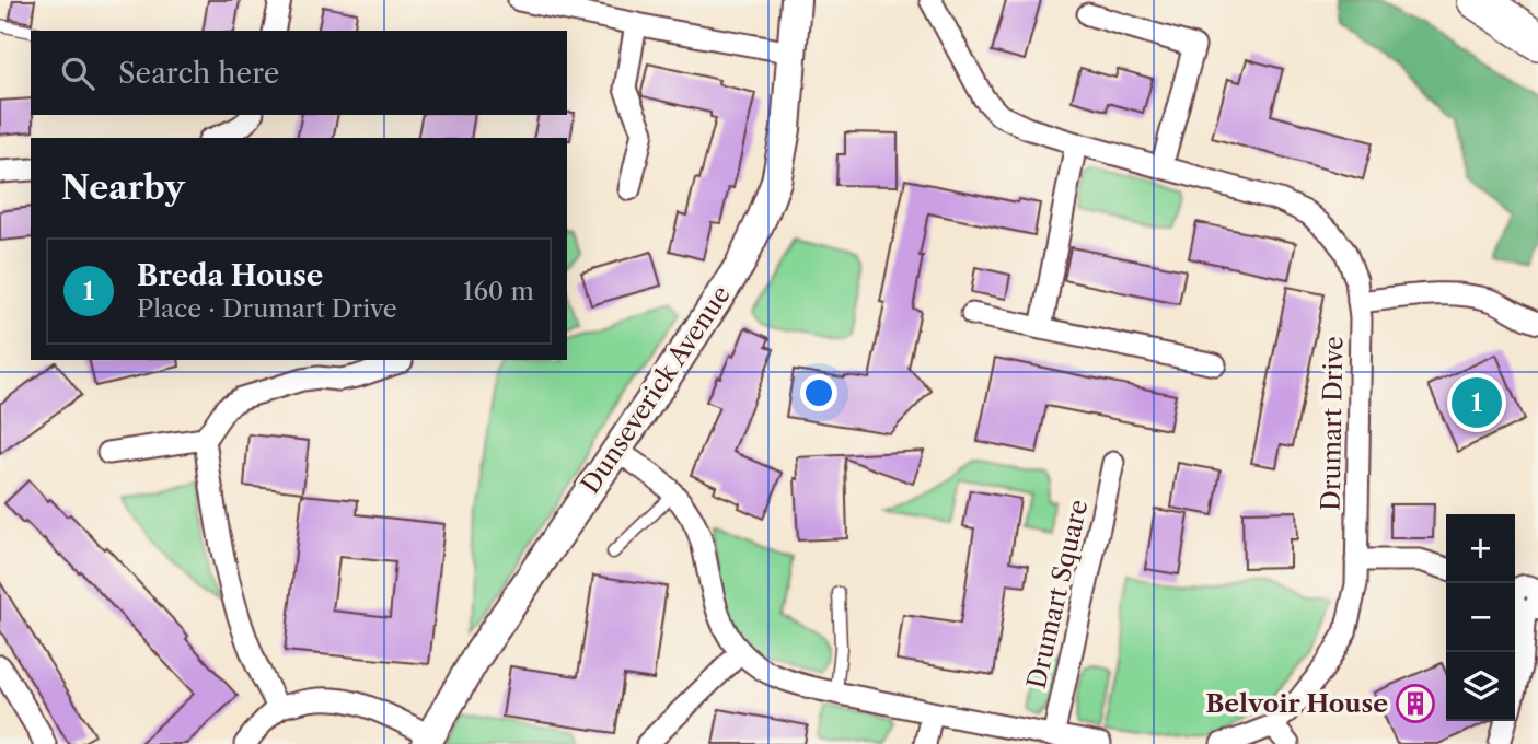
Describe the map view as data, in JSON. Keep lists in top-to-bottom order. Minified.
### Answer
{"streets":{"street":["Dunseverick Avenue","Drumart Drive","Drumart Square"]},"places":{"building":["Belvoir House"]},"page":{"search":"Search here","heading":"Nearby","list":[{"mark":"1","name":"Breda House","note":"Place · Drumart Drive","value":"160 m"}],"pins":"1","map_buttons":["+","−"]}}
